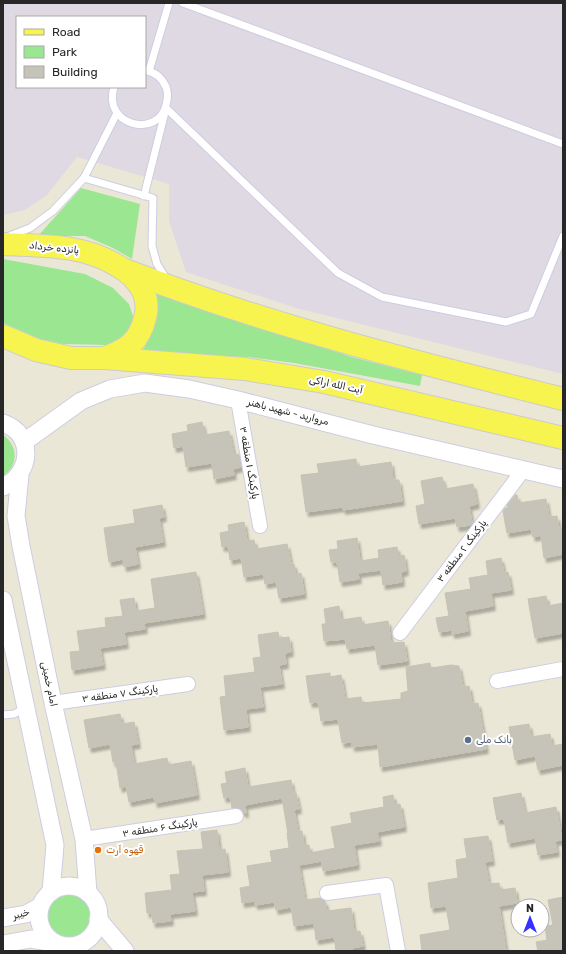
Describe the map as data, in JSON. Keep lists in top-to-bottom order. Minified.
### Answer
{"streets":{"main road":["پانزده خرداد","آیت الله اراکی"],"street":["مروارید - شهید باهنر","پارکینگ ۱ منطقه ۳","پارکینگ ۲ منطقه ۳","امام خمینی","پارکینگ ۷ منطقه ۳","پارکینگ ۶ منطقه ۳","خیبر"]},"crossings":[["مروارید - شهید باهنر","پارکینگ ۱ منطقه ۳"],["مروارید - شهید باهنر","پارکینگ ۲ منطقه ۳"],["مروارید - شهید باهنر","امام خمینی"],["امام خمینی","پارکینگ ۷ منطقه ۳"],["امام خمینی","پارکینگ ۶ منطقه ۳"],["امام خمینی","خیبر"]],"places":["بانک ملی","قهوه آرت"],"legend":["Road","Park","Building"],"north":"top"}
